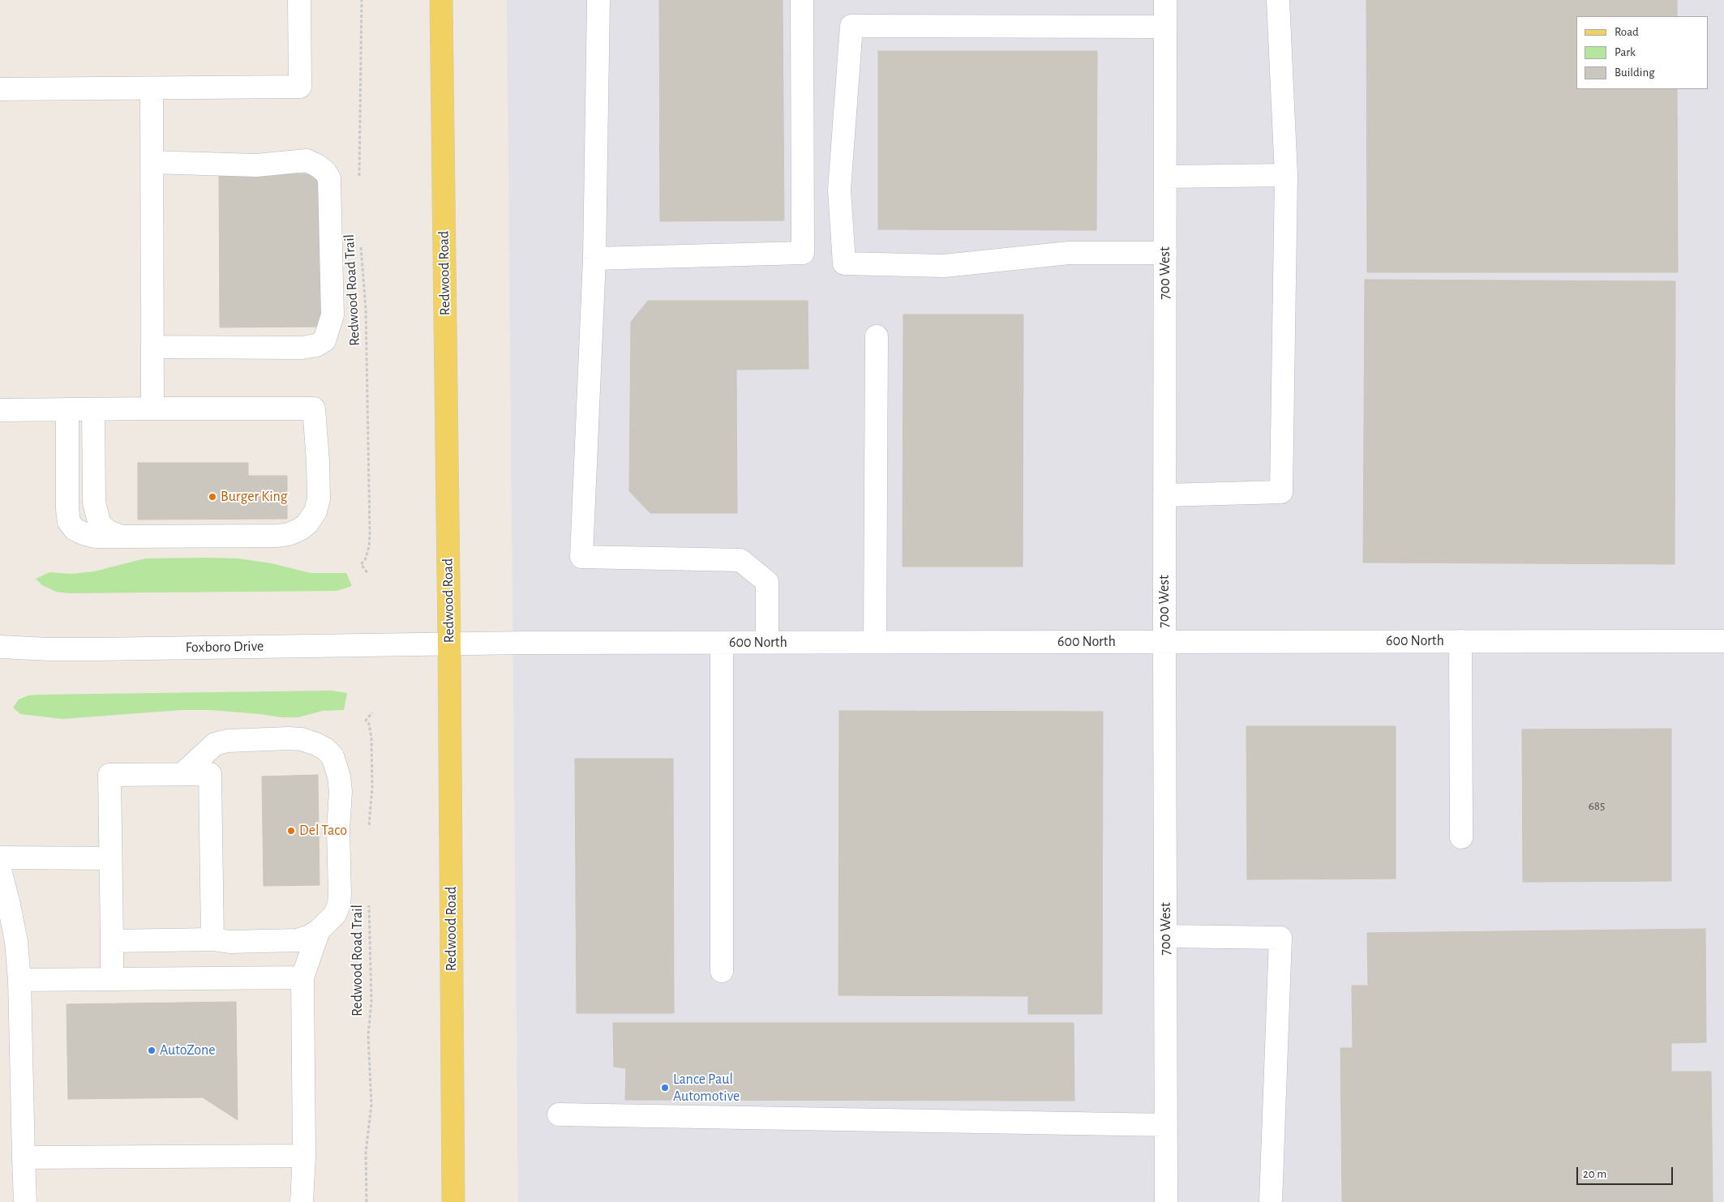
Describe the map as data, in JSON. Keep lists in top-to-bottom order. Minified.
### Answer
{"streets":{"main road":["Redwood Road"],"street":["700 West","600 North","Foxboro Drive"],"path":["Redwood Road Trail"]},"crossings":[["Redwood Road","600 North"],["Redwood Road","Foxboro Drive"],["700 West","600 North"],["600 North","Foxboro Drive"]],"places":["Burger King","Del Taco","AutoZone","Lance Paul Automotive"],"house_numbers":["685"],"legend":["Road","Park","Building"],"scale_bar":"20 m"}
